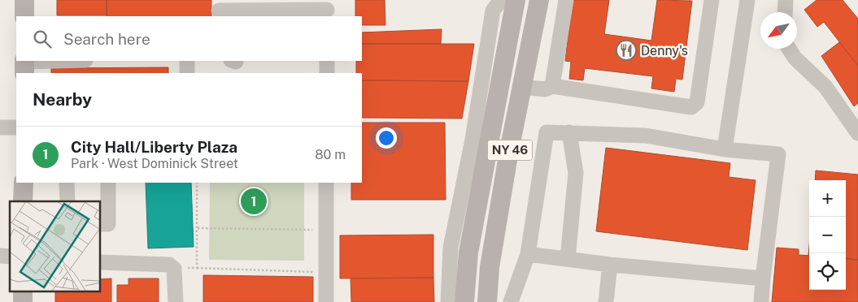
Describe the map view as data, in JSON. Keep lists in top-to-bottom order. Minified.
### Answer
{"streets":{"main road":["NY 46"]},"places":{"restaurant":["Denny's"]},"north":"bottom left","page":{"search":"Search here","heading":"Nearby","list":[{"mark":"1","name":"City Hall/Liberty Plaza","note":"Park · West Dominick Street","value":"80 m"}],"map_buttons":["+","−"],"pins":"1"}}
